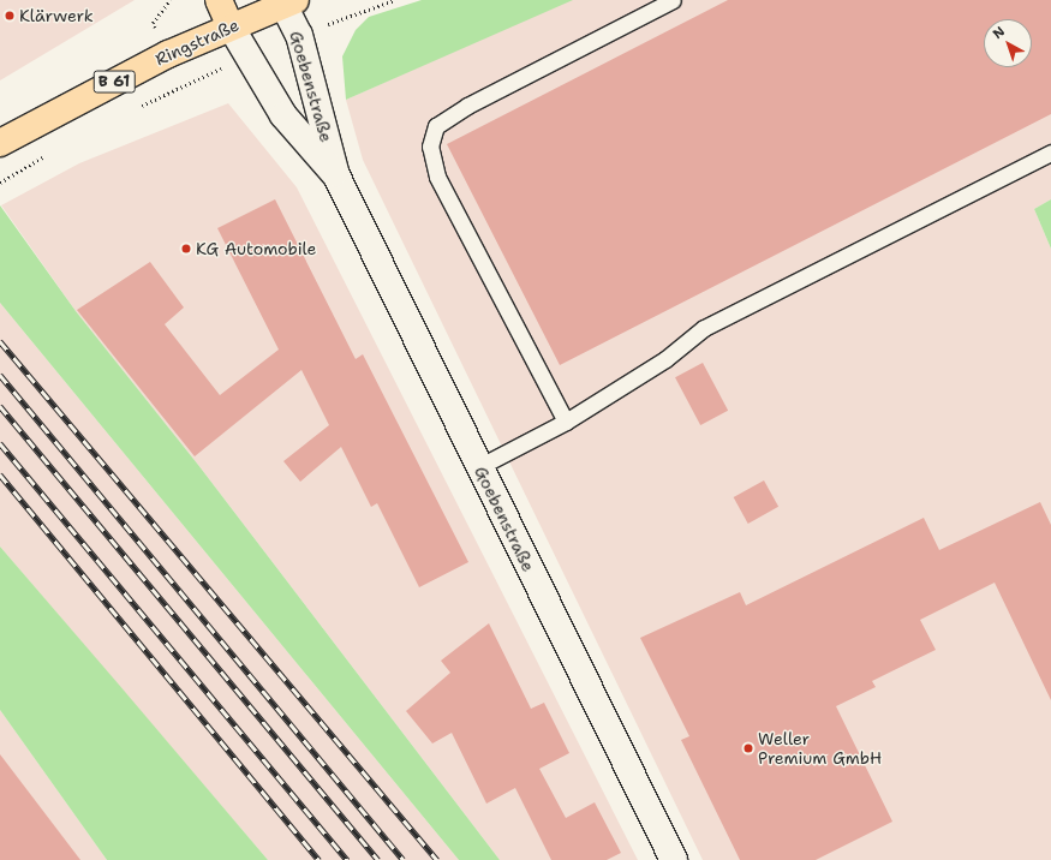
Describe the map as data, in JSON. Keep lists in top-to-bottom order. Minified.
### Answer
{"streets":{"main road":["Ringstraße","B 61","Goebenstraße"]},"crossings":[["Ringstraße","Goebenstraße"]],"places":["Klärwerk","KG Automobile","Weller Premium GmbH"],"north":"top left"}
